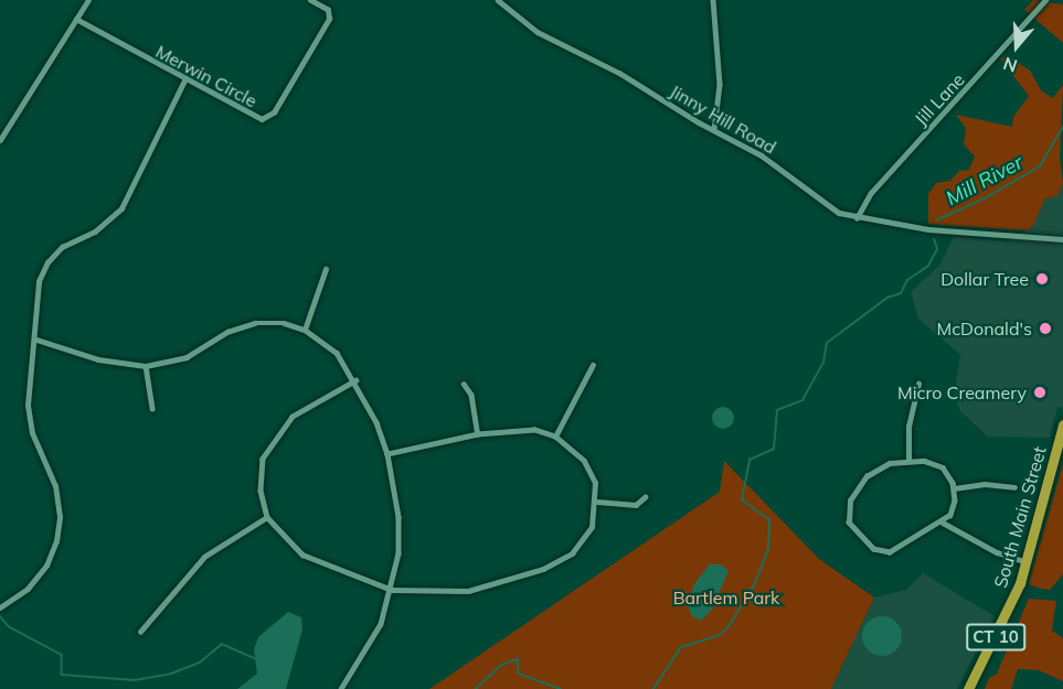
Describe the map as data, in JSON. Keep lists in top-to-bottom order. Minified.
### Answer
{"streets":{"highway":["South Main Street","CT 10"],"street":["Merwin Circle","Jill Lane","Jinny Hill Road"]},"crossings":[["Jill Lane","Jinny Hill Road"]],"water":["Mill River"],"parks":["Bartlem Park"],"places":["Dollar Tree","McDonald's","Micro Creamery"],"north":"bottom"}
